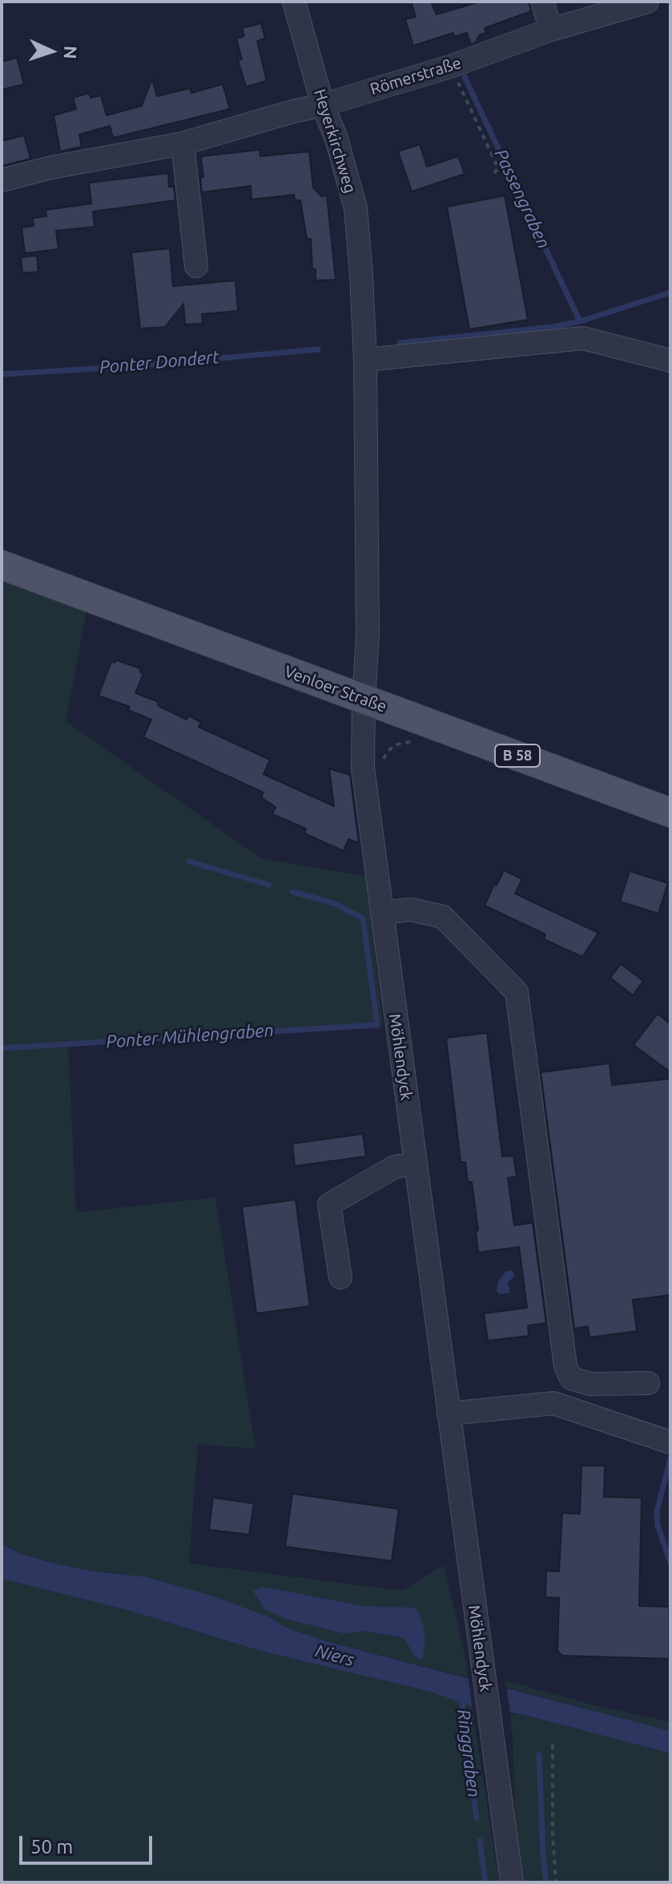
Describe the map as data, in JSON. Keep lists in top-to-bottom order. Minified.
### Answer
{"streets":{"main road":["Venloer Straße","B 58"],"street":["Römerstraße","Heyerkirchweg","Möhlendyck"]},"crossings":[["Römerstraße","Heyerkirchweg"],["Heyerkirchweg","Venloer Straße"],["Heyerkirchweg","Möhlendyck"],["Venloer Straße","Möhlendyck"]],"water":["Passengraben","Ponter Dondert","Ponter Mühlengraben","Niers","Ringgraben"],"scale_bar":"50 m","north":"right"}
